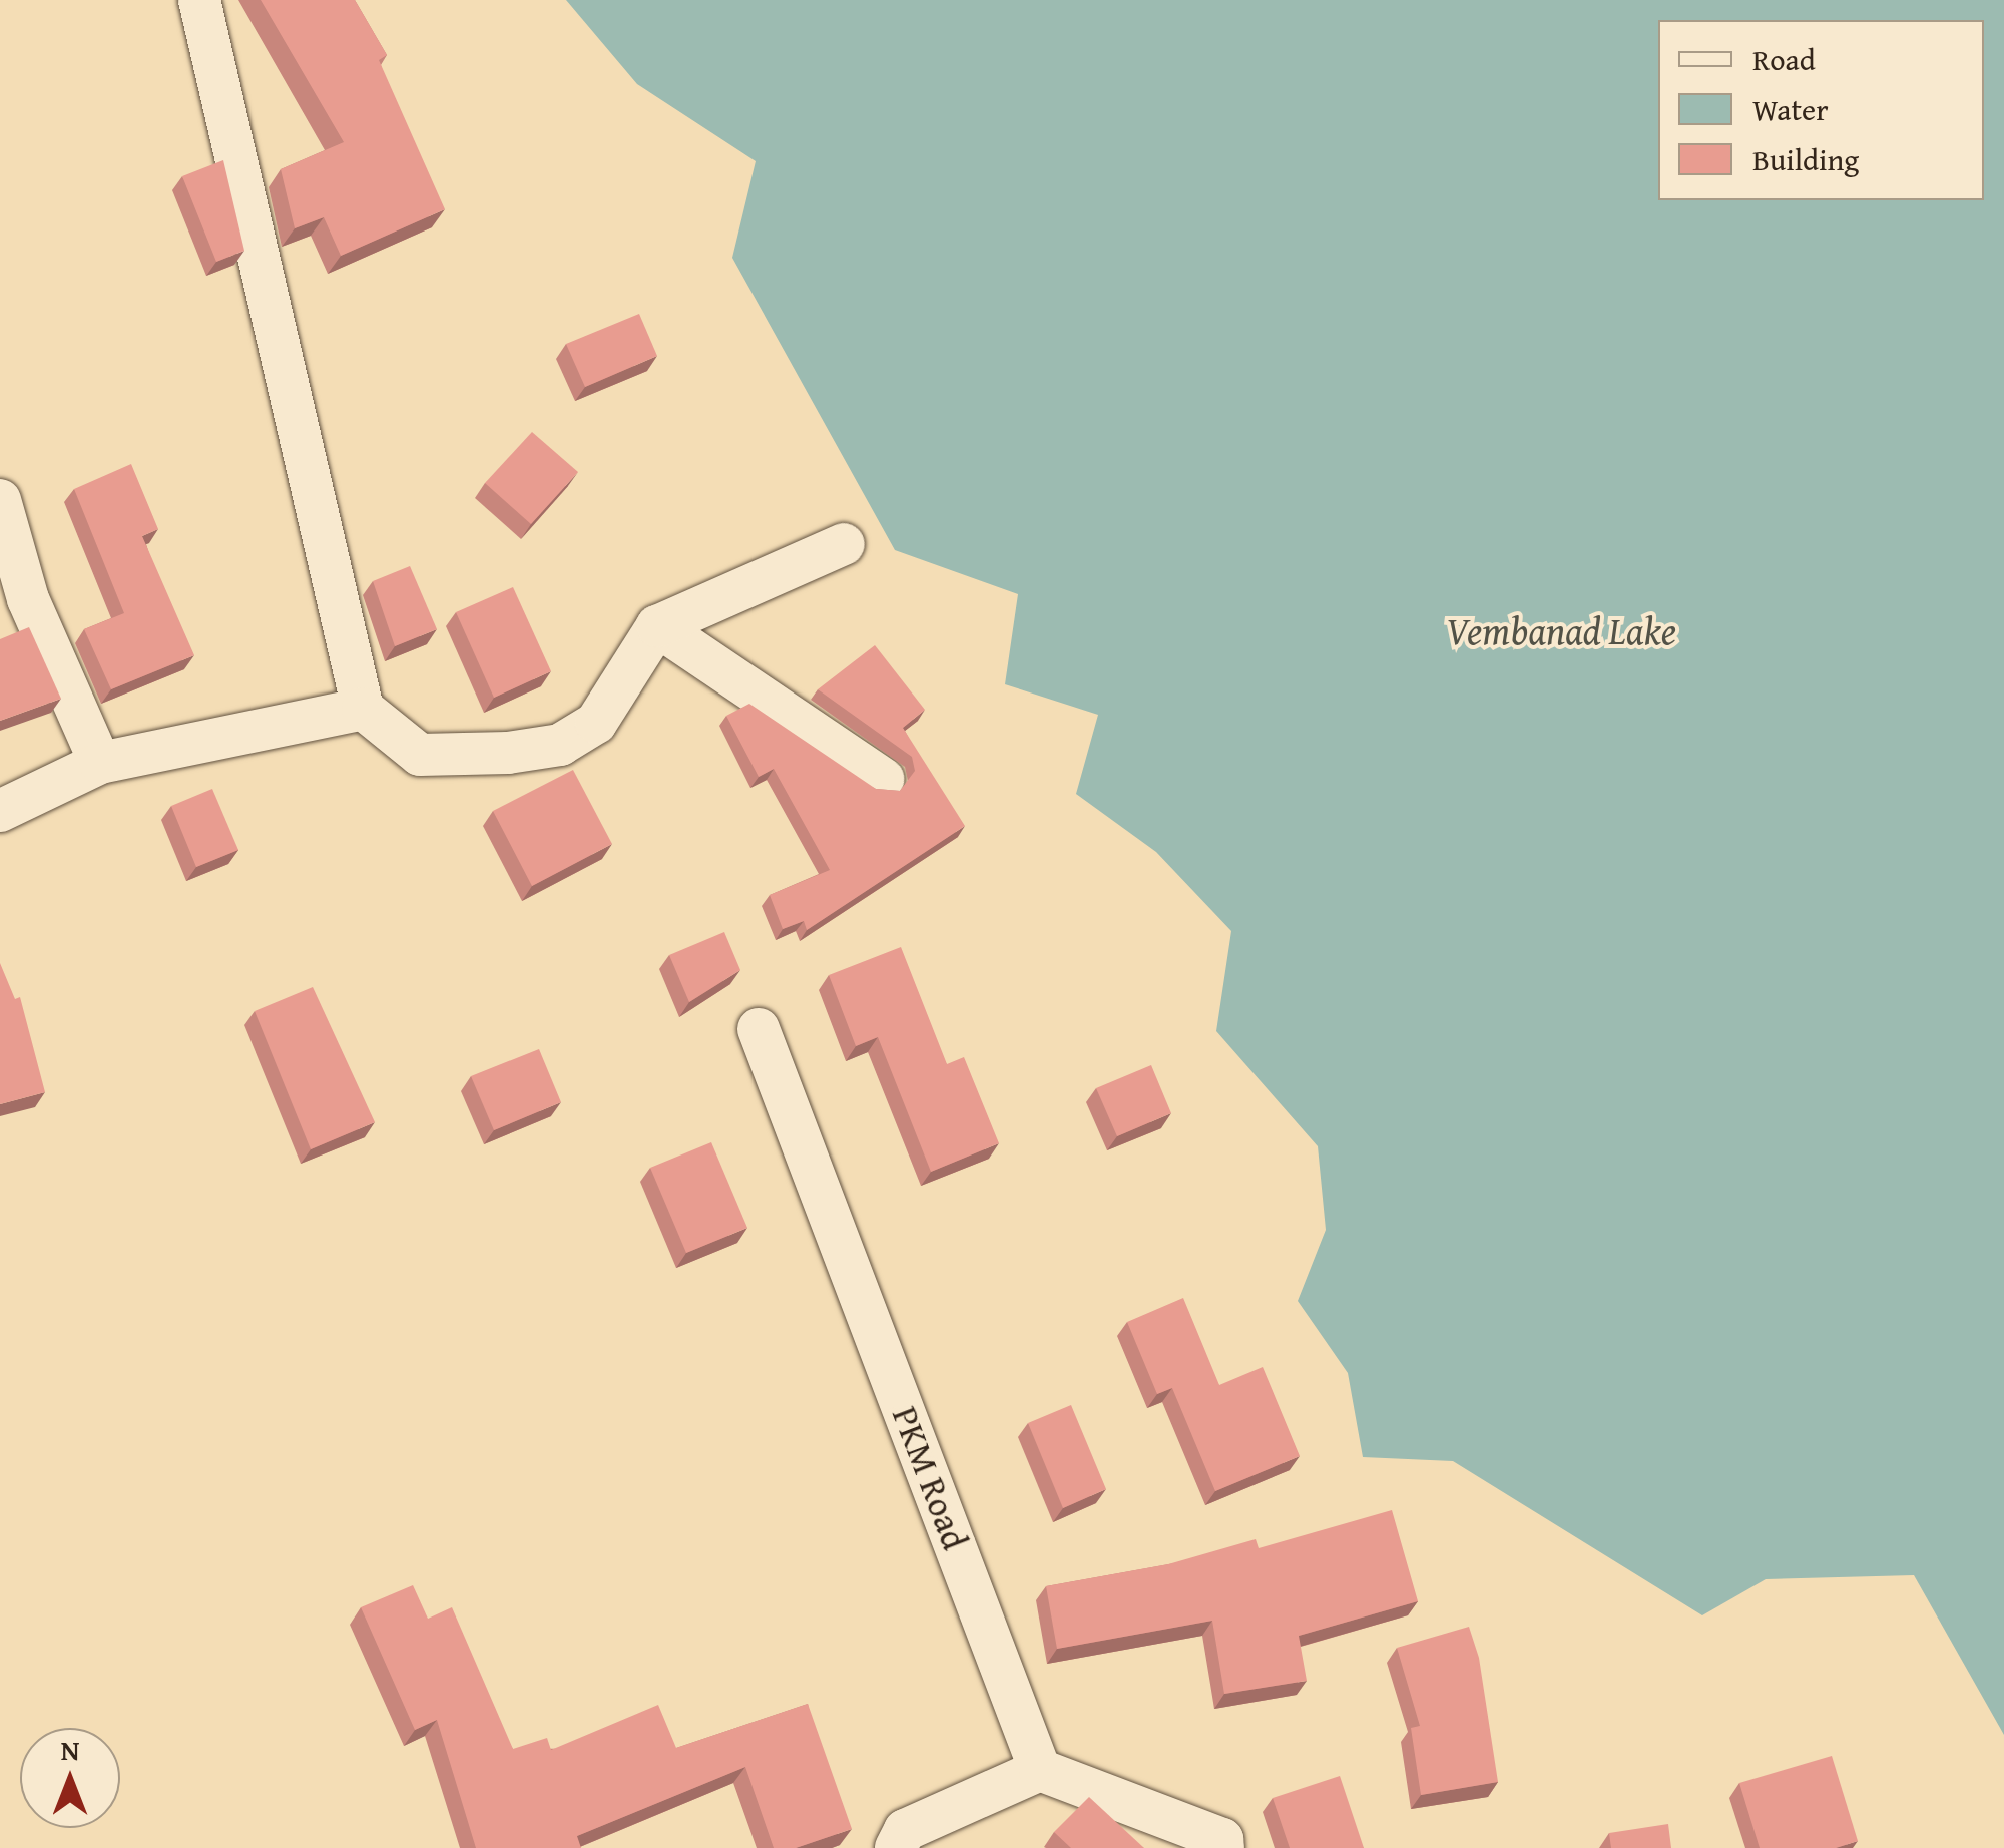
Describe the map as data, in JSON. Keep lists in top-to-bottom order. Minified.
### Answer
{"streets":{"street":["PKM Road"]},"water":["Vembanad Lake"],"legend":["Road","Water","Building"],"north":"top"}
